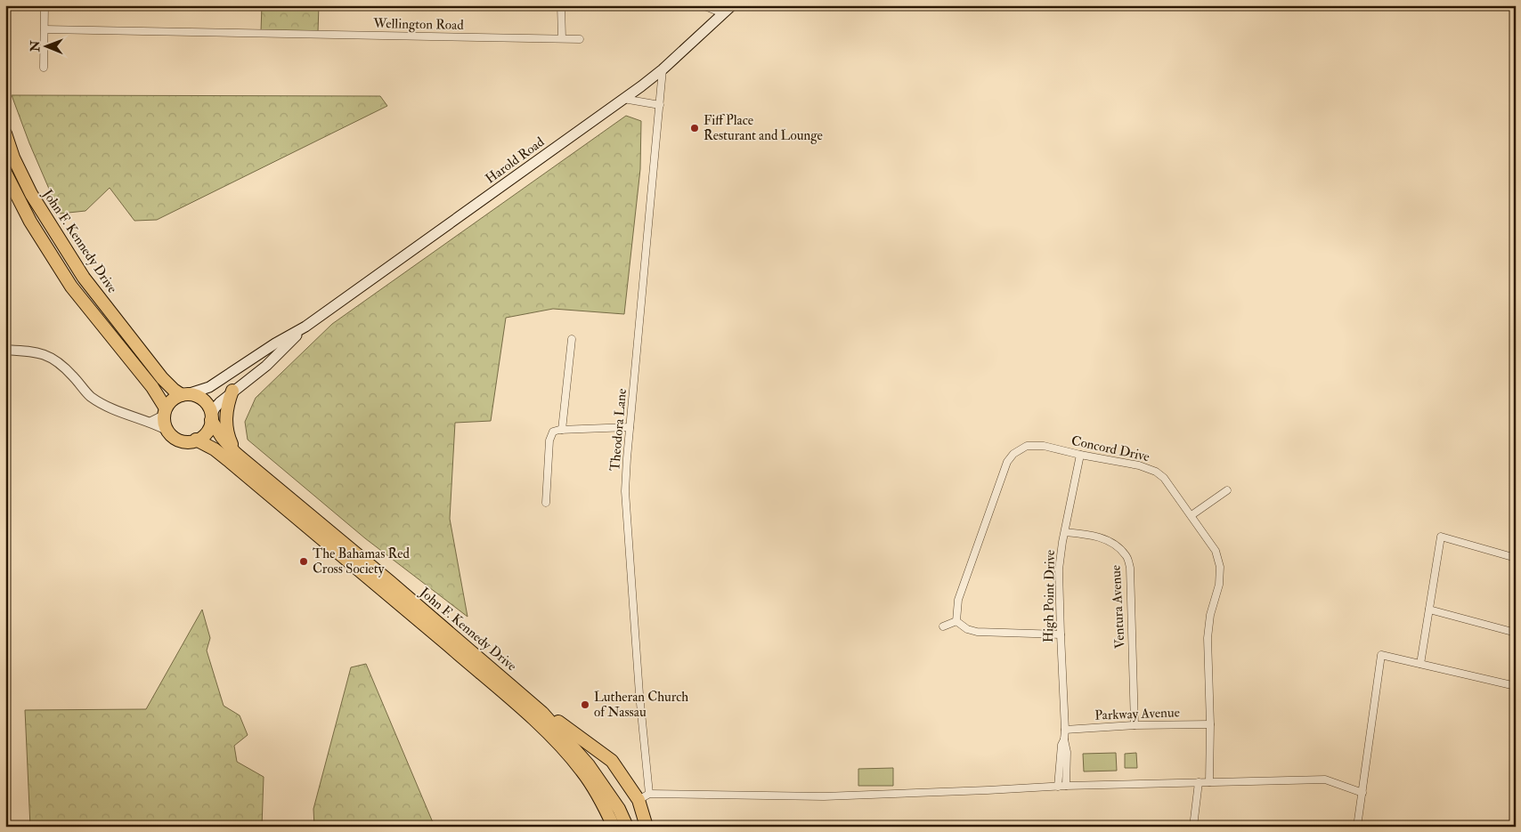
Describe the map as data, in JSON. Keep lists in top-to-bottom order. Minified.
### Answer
{"streets":{"highway":["John F. Kennedy Drive"],"main road":["Harold Road"],"street":["Wellington Road","Theodora Lane","Concord Drive","High Point Drive","Ventura Avenue","Parkway Avenue"]},"crossings":[["Harold Road","John F. Kennedy Drive"],["Harold Road","Theodora Lane"],["Concord Drive","High Point Drive"],["Concord Drive","Parkway Avenue"],["High Point Drive","Ventura Avenue"],["High Point Drive","Parkway Avenue"],["Ventura Avenue","Parkway Avenue"]],"places":["Fiff Place Resturant and Lounge","The Bahamas Red Cross Society","Lutheran Church of Nassau"],"north":"left"}
